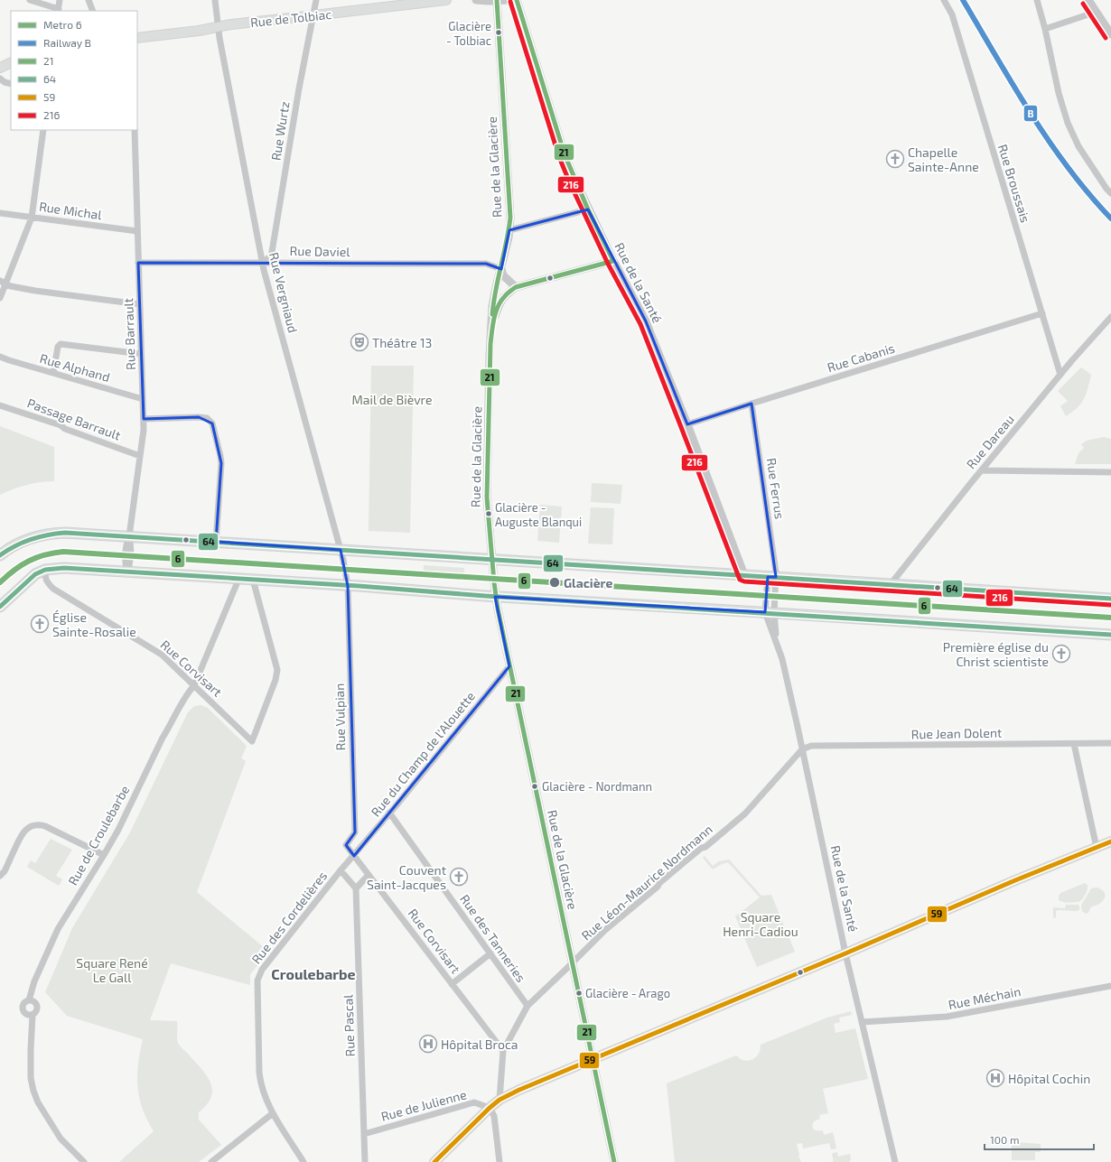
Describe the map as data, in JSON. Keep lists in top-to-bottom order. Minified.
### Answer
{"streets":{"main road":["Rue de Tolbiac"],"street":["Rue Wurtz","Rue de la Glacière","Rue Broussais","Rue Michal","Rue Daviel","Rue de la Santé","Rue Vergniaud","Rue Barrault","Rue Cabanis","Rue Alphand","Passage Barrault","Rue Dareau","Rue Ferrus","Rue Corvisart","Rue Vulpian","Rue Jean Dolent","Rue du Champ de l'Alouette","Rue de Croulebarbe","Rue Léon-Maurice Nordmann","Rue des Cordelières","Rue des Tanneries","Rue Méchain","Rue Pascal","Rue de Julienne"]},"crossings":[["Rue de Tolbiac","Rue Wurtz"],["Rue de Tolbiac","Rue Vergniaud"],["Rue Wurtz","Rue Daviel"],["Rue Wurtz","Rue Vergniaud"],["Rue de la Glacière","Rue Daviel"],["Rue de la Glacière","Rue du Champ de l'Alouette"],["Rue de la Glacière","Rue Léon-Maurice Nordmann"],["Rue Broussais","Rue Cabanis"],["Rue Broussais","Rue Dareau"],["Rue Michal","Rue Barrault"],["Rue Daviel","Rue Vergniaud"],["Rue Daviel","Rue Barrault"],["Rue de la Santé","Rue Cabanis"],["Rue de la Santé","Rue Ferrus"],["Rue de la Santé","Rue Jean Dolent"],["Rue de la Santé","Rue Léon-Maurice Nordmann"],["Rue de la Santé","Rue Méchain"],["Rue Vergniaud","Rue Vulpian"],["Rue Barrault","Rue Alphand"],["Rue Barrault","Passage Barrault"],["Rue Cabanis","Rue Ferrus"],["Rue Corvisart","Rue Vulpian"],["Rue Corvisart","Rue du Champ de l'Alouette"],["Rue Corvisart","Rue de Croulebarbe"],["Rue Corvisart","Rue Léon-Maurice Nordmann"],["Rue Corvisart","Rue des Cordelières"],["Rue Jean Dolent","Rue Léon-Maurice Nordmann"],["Rue du Champ de l'Alouette","Rue des Cordelières"],["Rue du Champ de l'Alouette","Rue des Tanneries"],["Rue Léon-Maurice Nordmann","Rue des Tanneries"],["Rue Pascal","Rue de Julienne"]],"districts":["Croulebarbe"],"parks":["Mail de Bièvre","Square Henri-Cadiou","Square René Le Gall"],"places":{"other":["Glacière - Tolbiac","Glacière - Auguste Blanqui","Glacière","Glacière - Nordmann","Glacière - Arago"],"church":["Chapelle Sainte-Anne","Église Sainte-Rosalie","Première église du Christ scientiste","Couvent Saint-Jacques"],"theatre":["Théâtre 13"],"hospital":["Hôpital Broca","Hôpital Cochin"]},"lines":["rail line B","transit line 21","transit line 216","transit line 64","metro line 6","transit line 59"],"legend":["Metro 6","Railway B","21","64","59","216"],"scale_bar":"100 m"}
